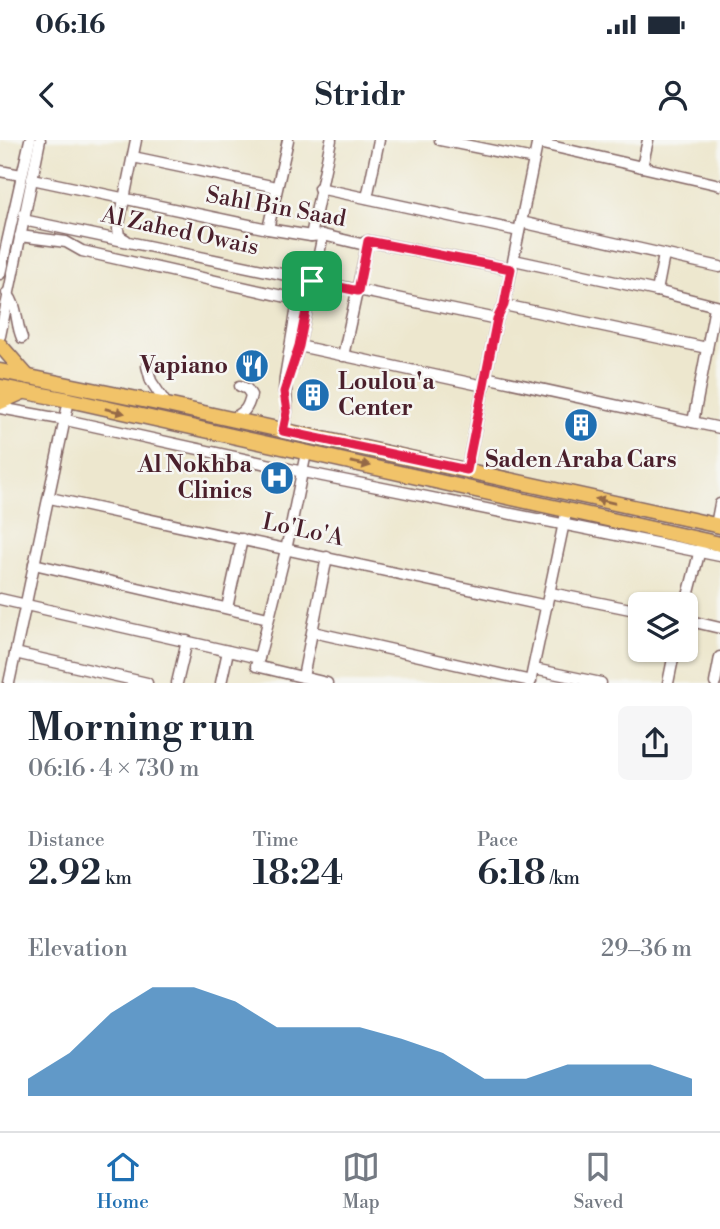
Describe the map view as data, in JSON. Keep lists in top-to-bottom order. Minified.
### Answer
{"streets":{"street":["Sahl Bin Saad","Al Zahed Owais","Lo'Lo'A"]},"places":{"restaurant":["Vapiano"],"building":["Loulou'a Center","Saden Araba Cars"],"hospital":["Al Nokhba Clinics"]},"page":{"status":"06:16","header":"Stridr","heading":["Morning run","06:16 · 4 × 730 m"],"stats":[["Distance","2.92 km"],["Time","18:24"],["Pace","6:18 /km"]],"chart":["Elevation","29–36 m"],"tabs":["Home","Map","Saved"]}}
